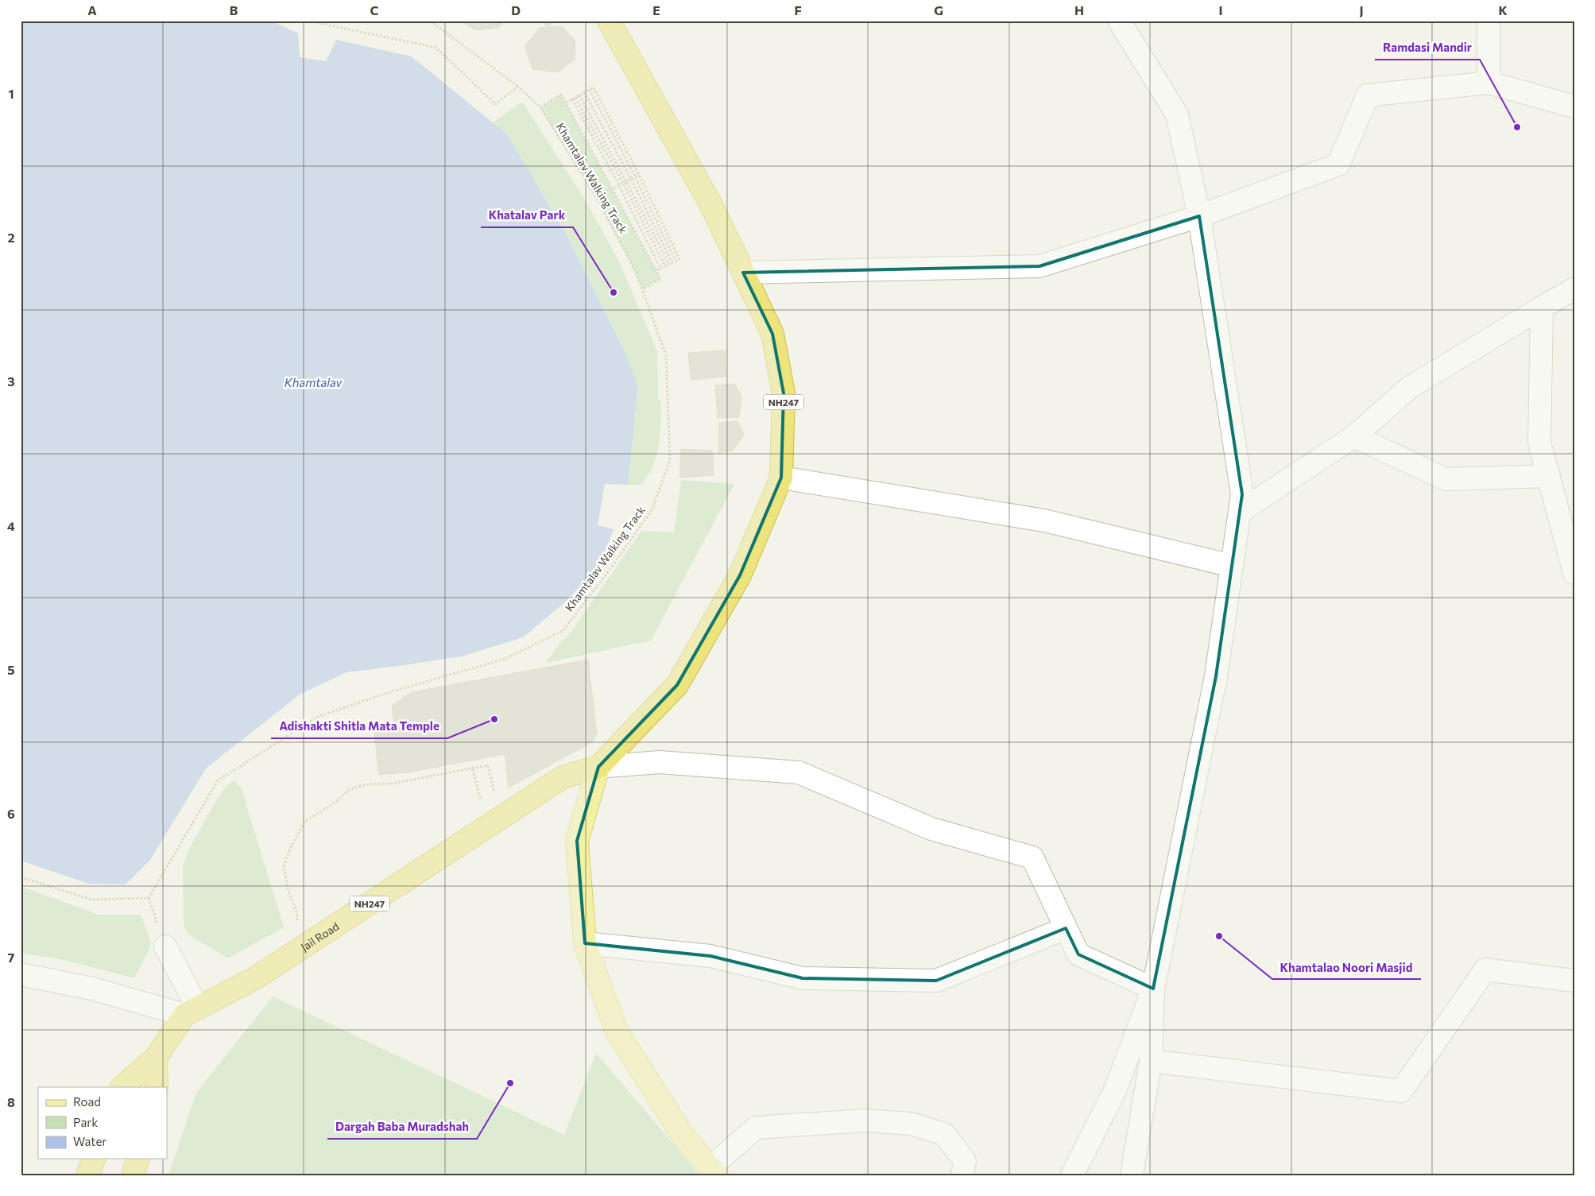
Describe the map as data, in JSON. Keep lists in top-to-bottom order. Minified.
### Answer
{"streets":{"highway":["NH247","Jail Road"],"path":["Khamtalav Walking Track"]},"crossings":[["NH247","Jail Road"]],"water":["Khamtalav"],"places":["Ramdasi Mandir","Khatalav Park","Adishakti Shitla Mata Temple","Khamtalao Noori Masjid","Dargah Baba Muradshah"],"legend":["Road","Park","Water"],"grid":{"columns":["A","B","C","D","E","F","G","H","I","J","K"],"rows":["1","2","3","4","5","6","7","8"]}}
